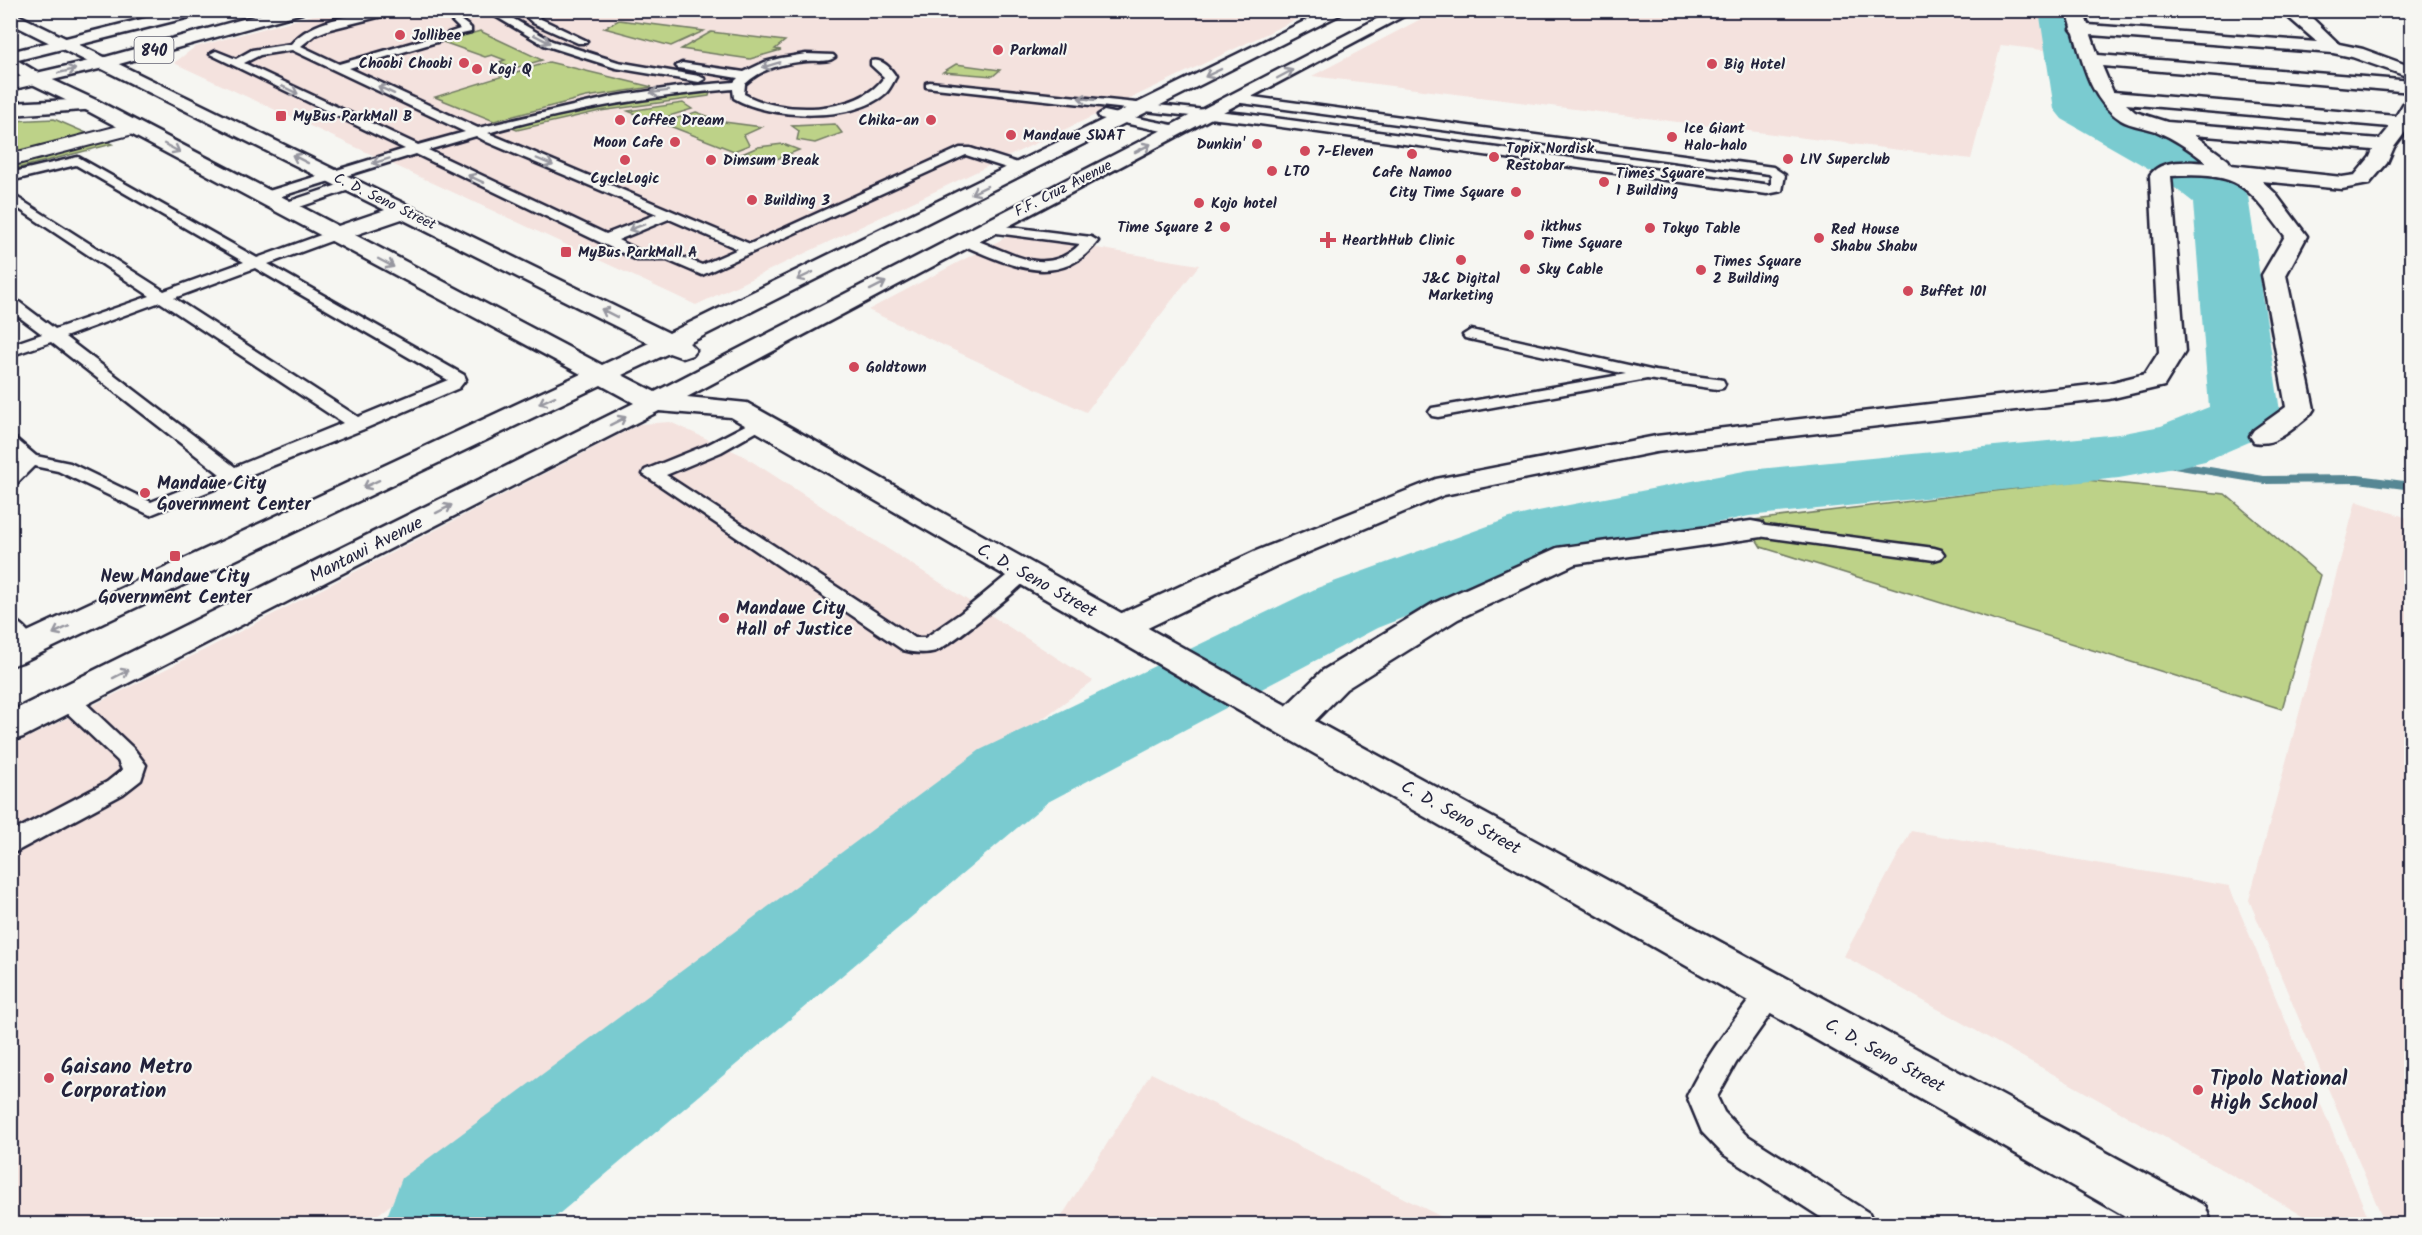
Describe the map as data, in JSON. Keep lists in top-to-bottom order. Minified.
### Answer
{"streets":{"main road":["840","F.F. Cruz Avenue","C. D. Seno Street","Mantawi Avenue"]},"crossings":[["840","C. D. Seno Street"],["F.F. Cruz Avenue","C. D. Seno Street"],["F.F. Cruz Avenue","Mantawi Avenue"],["C. D. Seno Street","Mantawi Avenue"]],"places":{"other":["Jollibee","Parkmall","Choobi Choobi","Big Hotel","Kogi Q","Coffee Dream","Chika-an","Mandaue SWAT","Ice Giant Halo-halo","Moon Cafe","Dunkin'","7-Eleven","Cafe Namoo","Topix Nordisk Restobar","LIV Superclub","CycleLogic","Dimsum Break","LTO","Times Square 1 Building","City Time Square","Building 3","Kojo hotel","Time Square 2","Tokyo Table","ikthus Time Square","Red House Shabu Shabu","J&C Digital Marketing","Sky Cable","Times Square 2 Building","Buffet 101","Goldtown","Mandaue City Government Center","Mandaue City Hall of Justice","Gaisano Metro Corporation","Tipolo National High School"],"transit":["MyBus ParkMall B","MyBus ParkMall A","New Mandaue City Government Center"],"health":["HearthHub Clinic"]}}
